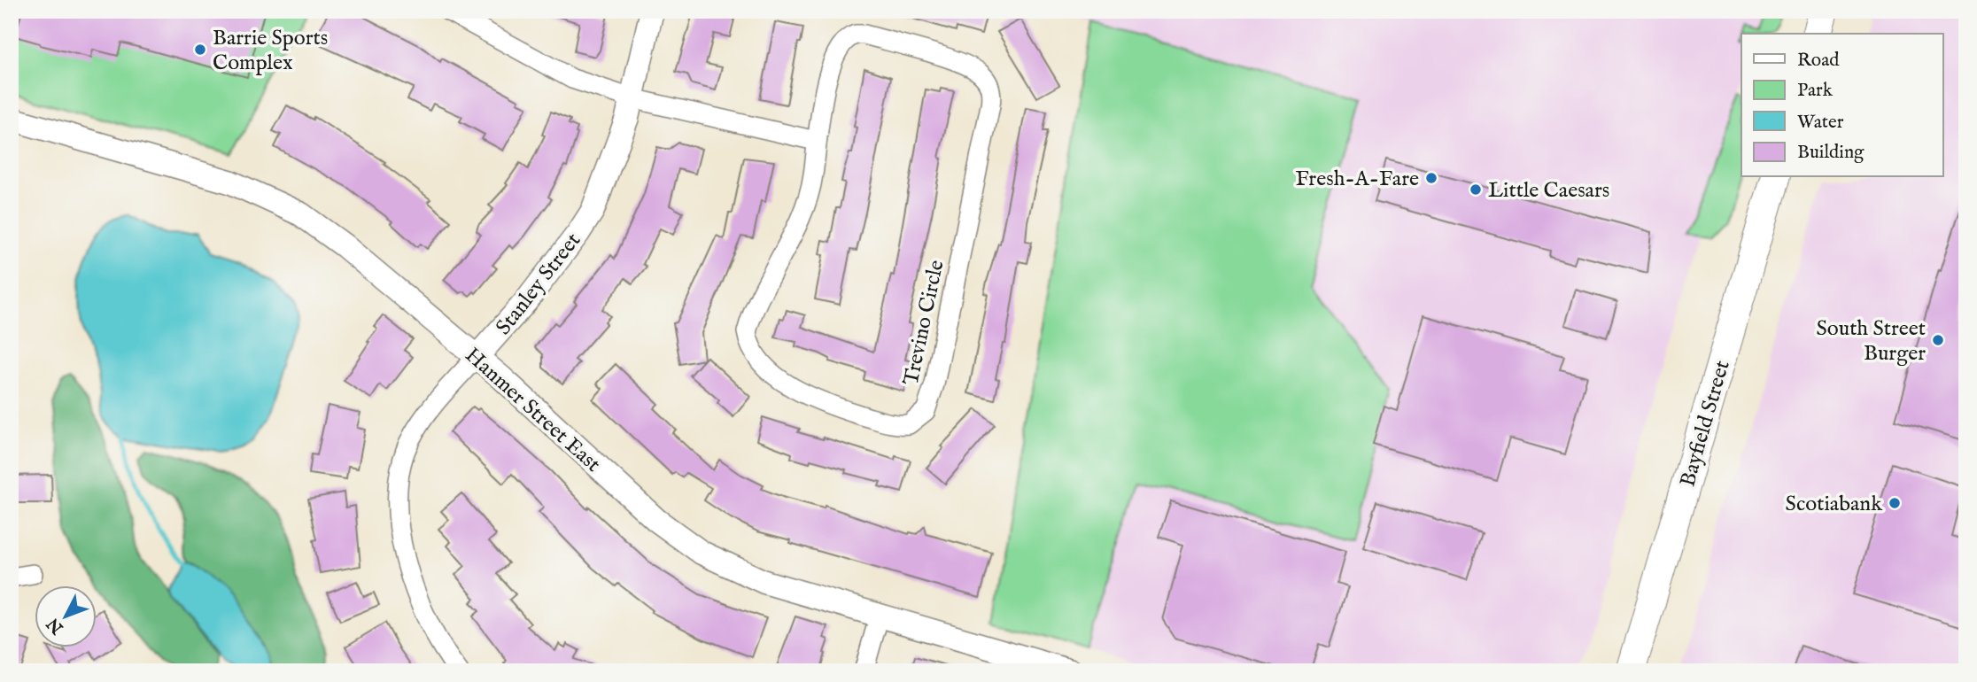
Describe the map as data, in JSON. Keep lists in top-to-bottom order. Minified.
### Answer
{"streets":{"main road":["Bayfield Street"],"street":["Stanley Street","Trevino Circle","Hanmer Street East"]},"crossings":[["Stanley Street","Hanmer Street East"]],"places":["Barrie Sports Complex","Fresh-A-Fare","Little Caesars","South Street Burger","Scotiabank"],"legend":["Road","Park","Water","Building"],"north":"bottom left"}
